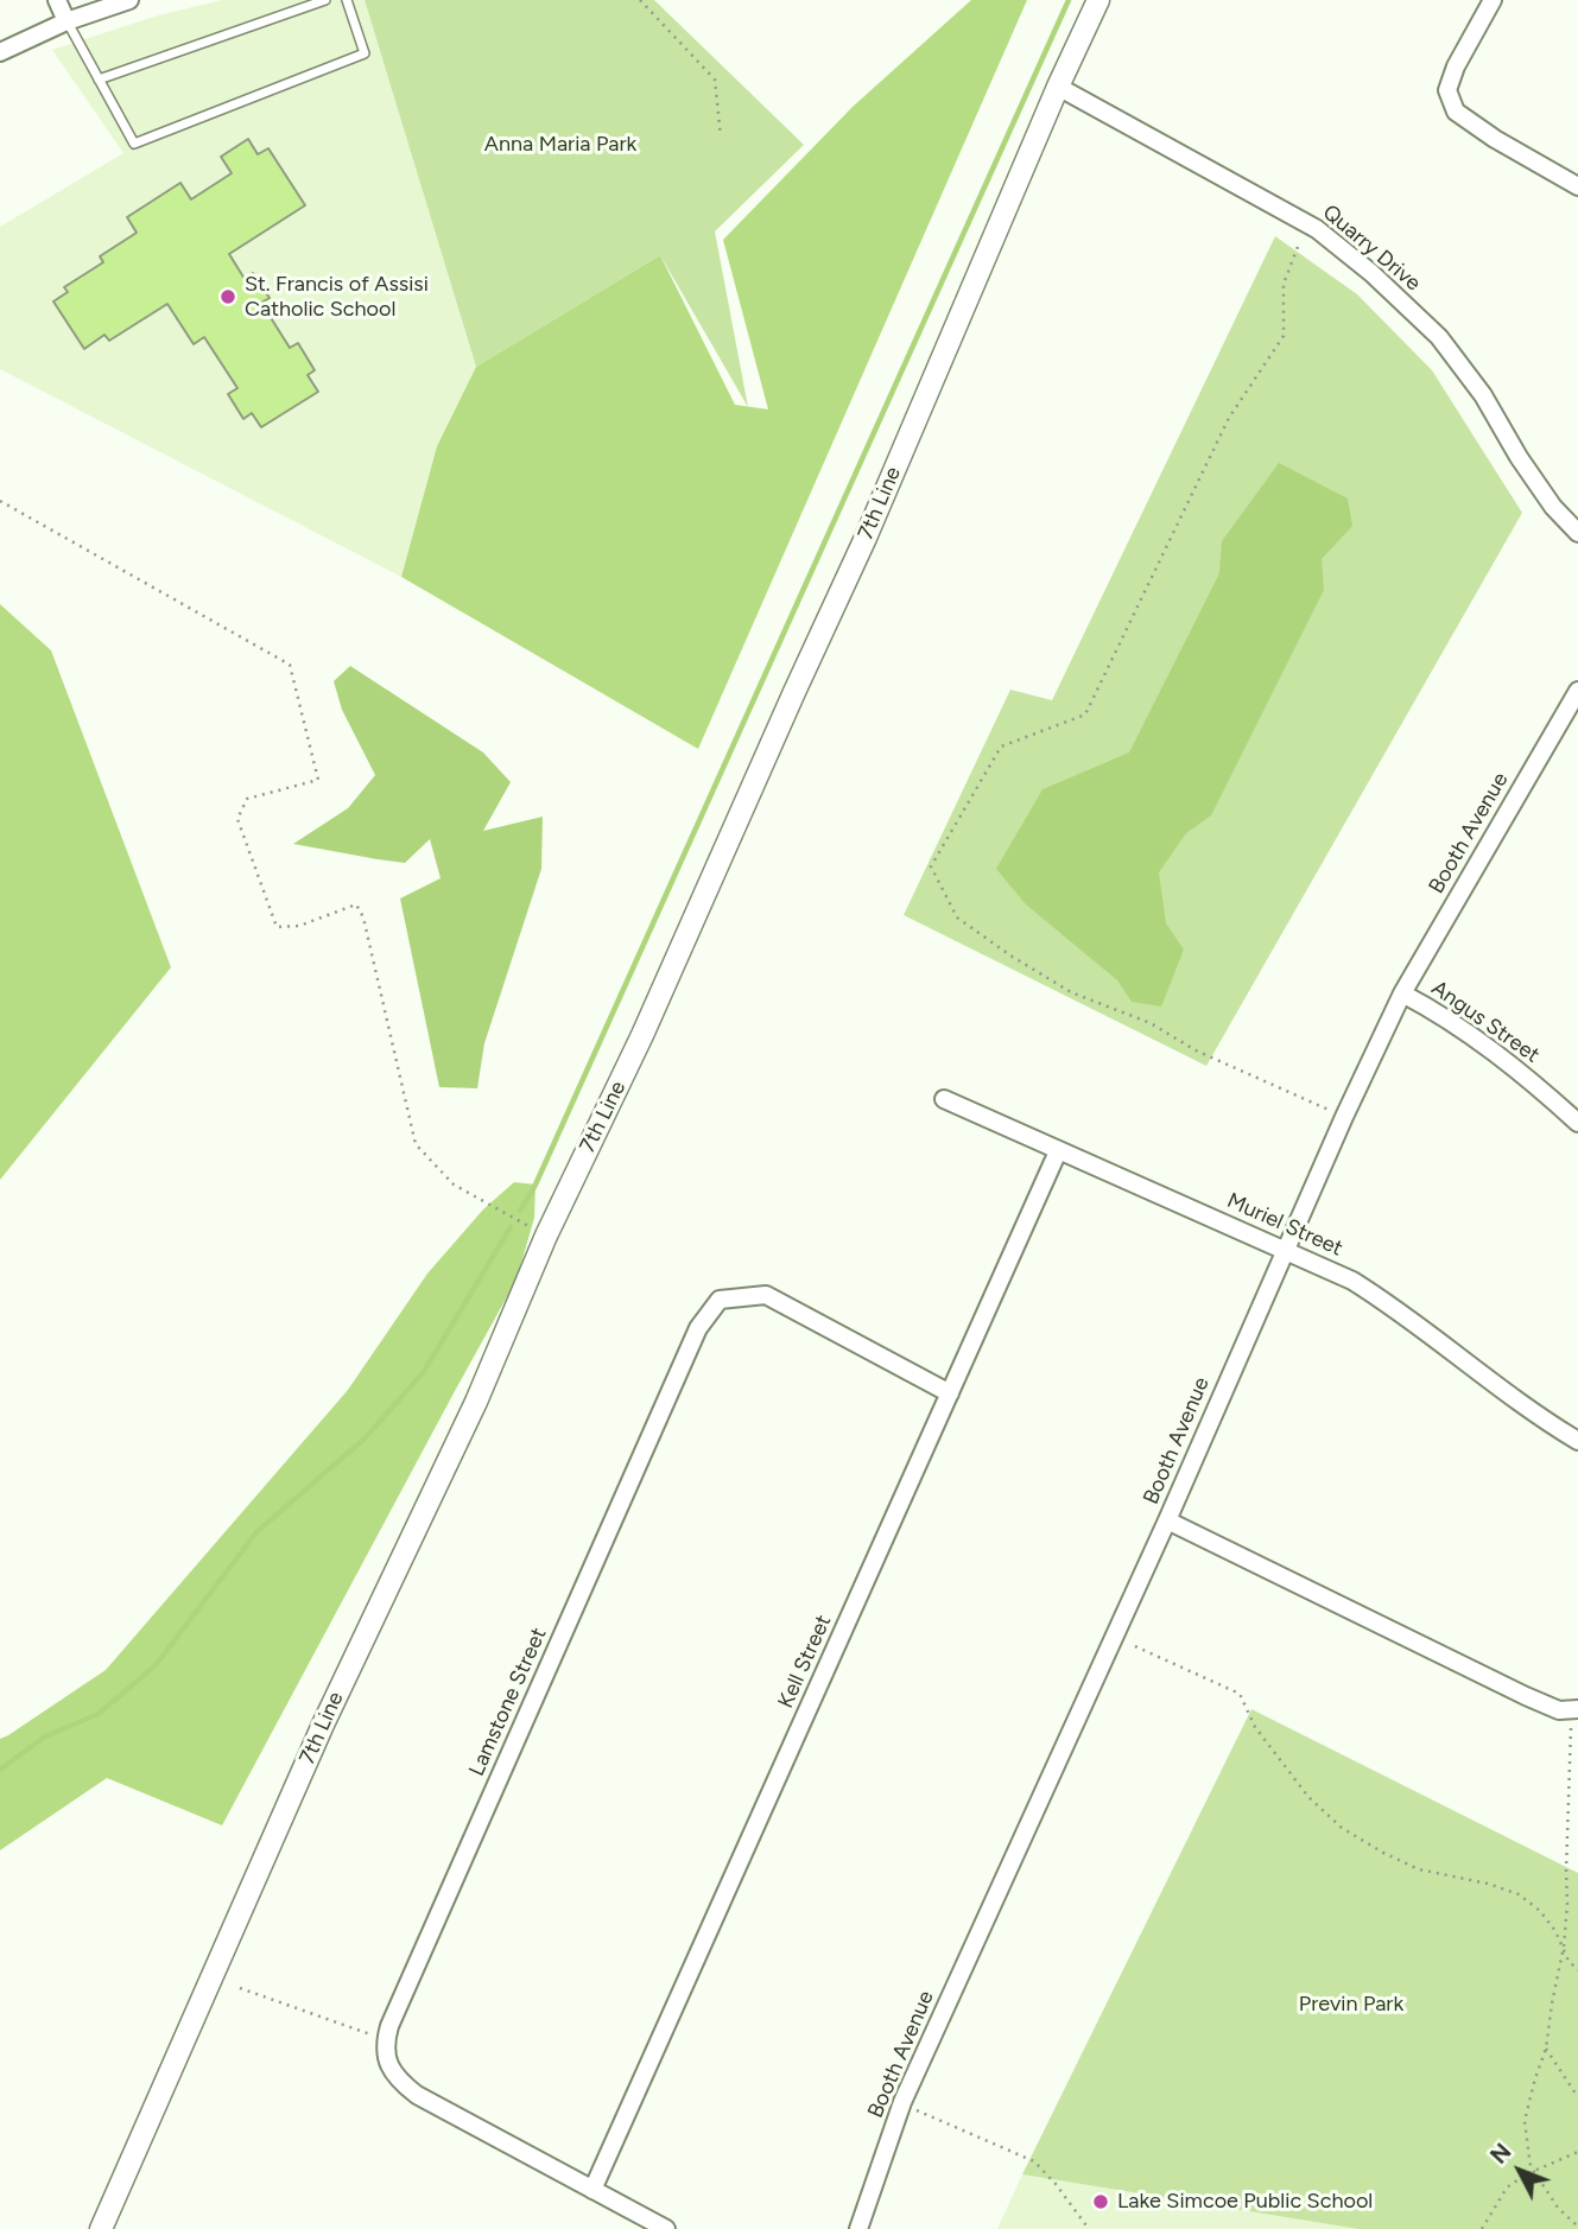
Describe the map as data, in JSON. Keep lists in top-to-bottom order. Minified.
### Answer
{"streets":{"street":["Quarry Drive","7th Line","Booth Avenue","Angus Street","Muriel Street","Kell Street","Lamstone Street"]},"crossings":[["Quarry Drive","7th Line"],["Booth Avenue","Angus Street"],["Booth Avenue","Muriel Street"],["Muriel Street","Kell Street"],["Kell Street","Lamstone Street"]],"parks":["Anna Maria Park","Previn Park"],"places":["St. Francis of Assisi Catholic School","Lake Simcoe Public School"],"north":"top left"}
